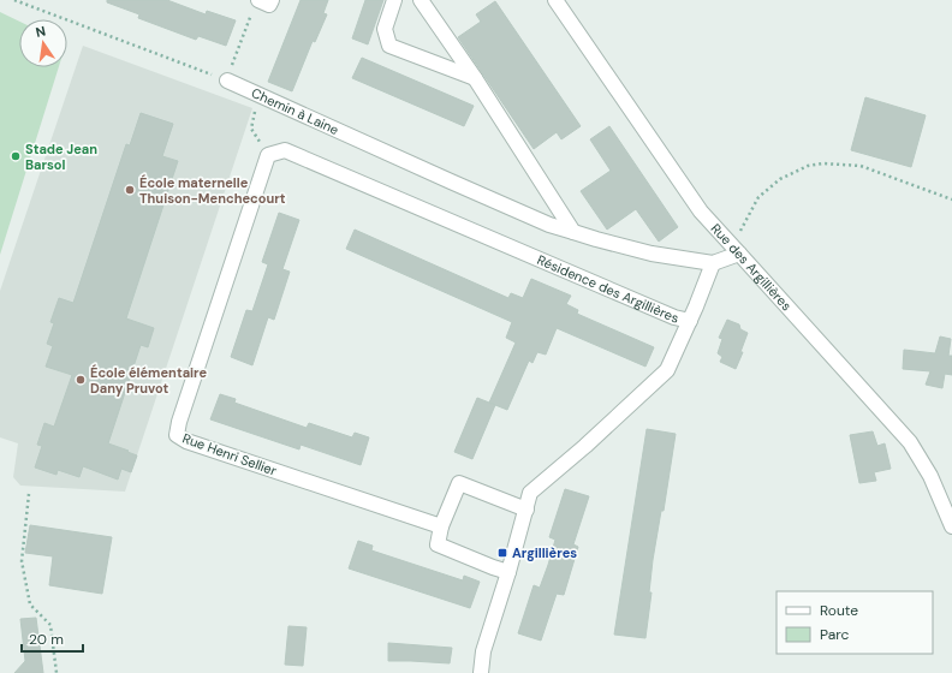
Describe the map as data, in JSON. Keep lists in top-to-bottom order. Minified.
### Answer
{"streets":{"street":["Chemin à Laine","Rue des Argillières","Résidence des Argillières","Rue Henri Sellier"]},"crossings":[["Résidence des Argillières","Rue Henri Sellier"]],"places":{"other":["Stade Jean Barsol","École maternelle Thuison-Menchecourt","École élémentaire Dany Pruvot"],"transit":["Argillières"]},"legend":["Route","Parc"],"scale_bar":"20 m","north":"top"}
